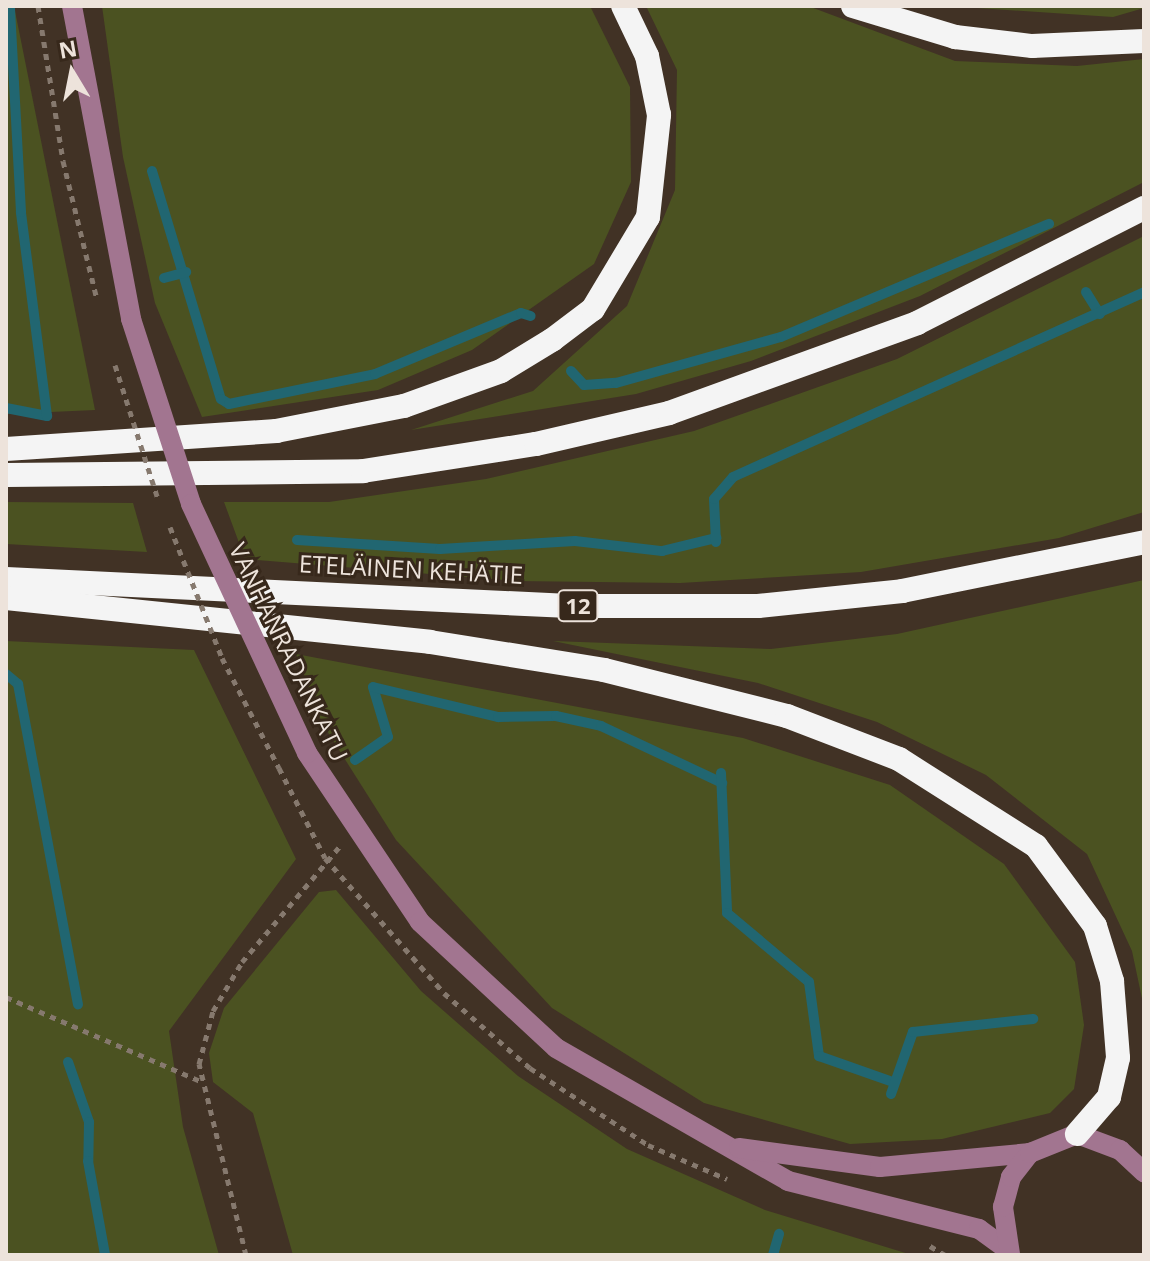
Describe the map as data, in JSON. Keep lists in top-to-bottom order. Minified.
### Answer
{"streets":{"highway":["ETELÄINEN KEHÄTIE","12"],"street":["VANHANRADANKATU"]},"north":"top"}
